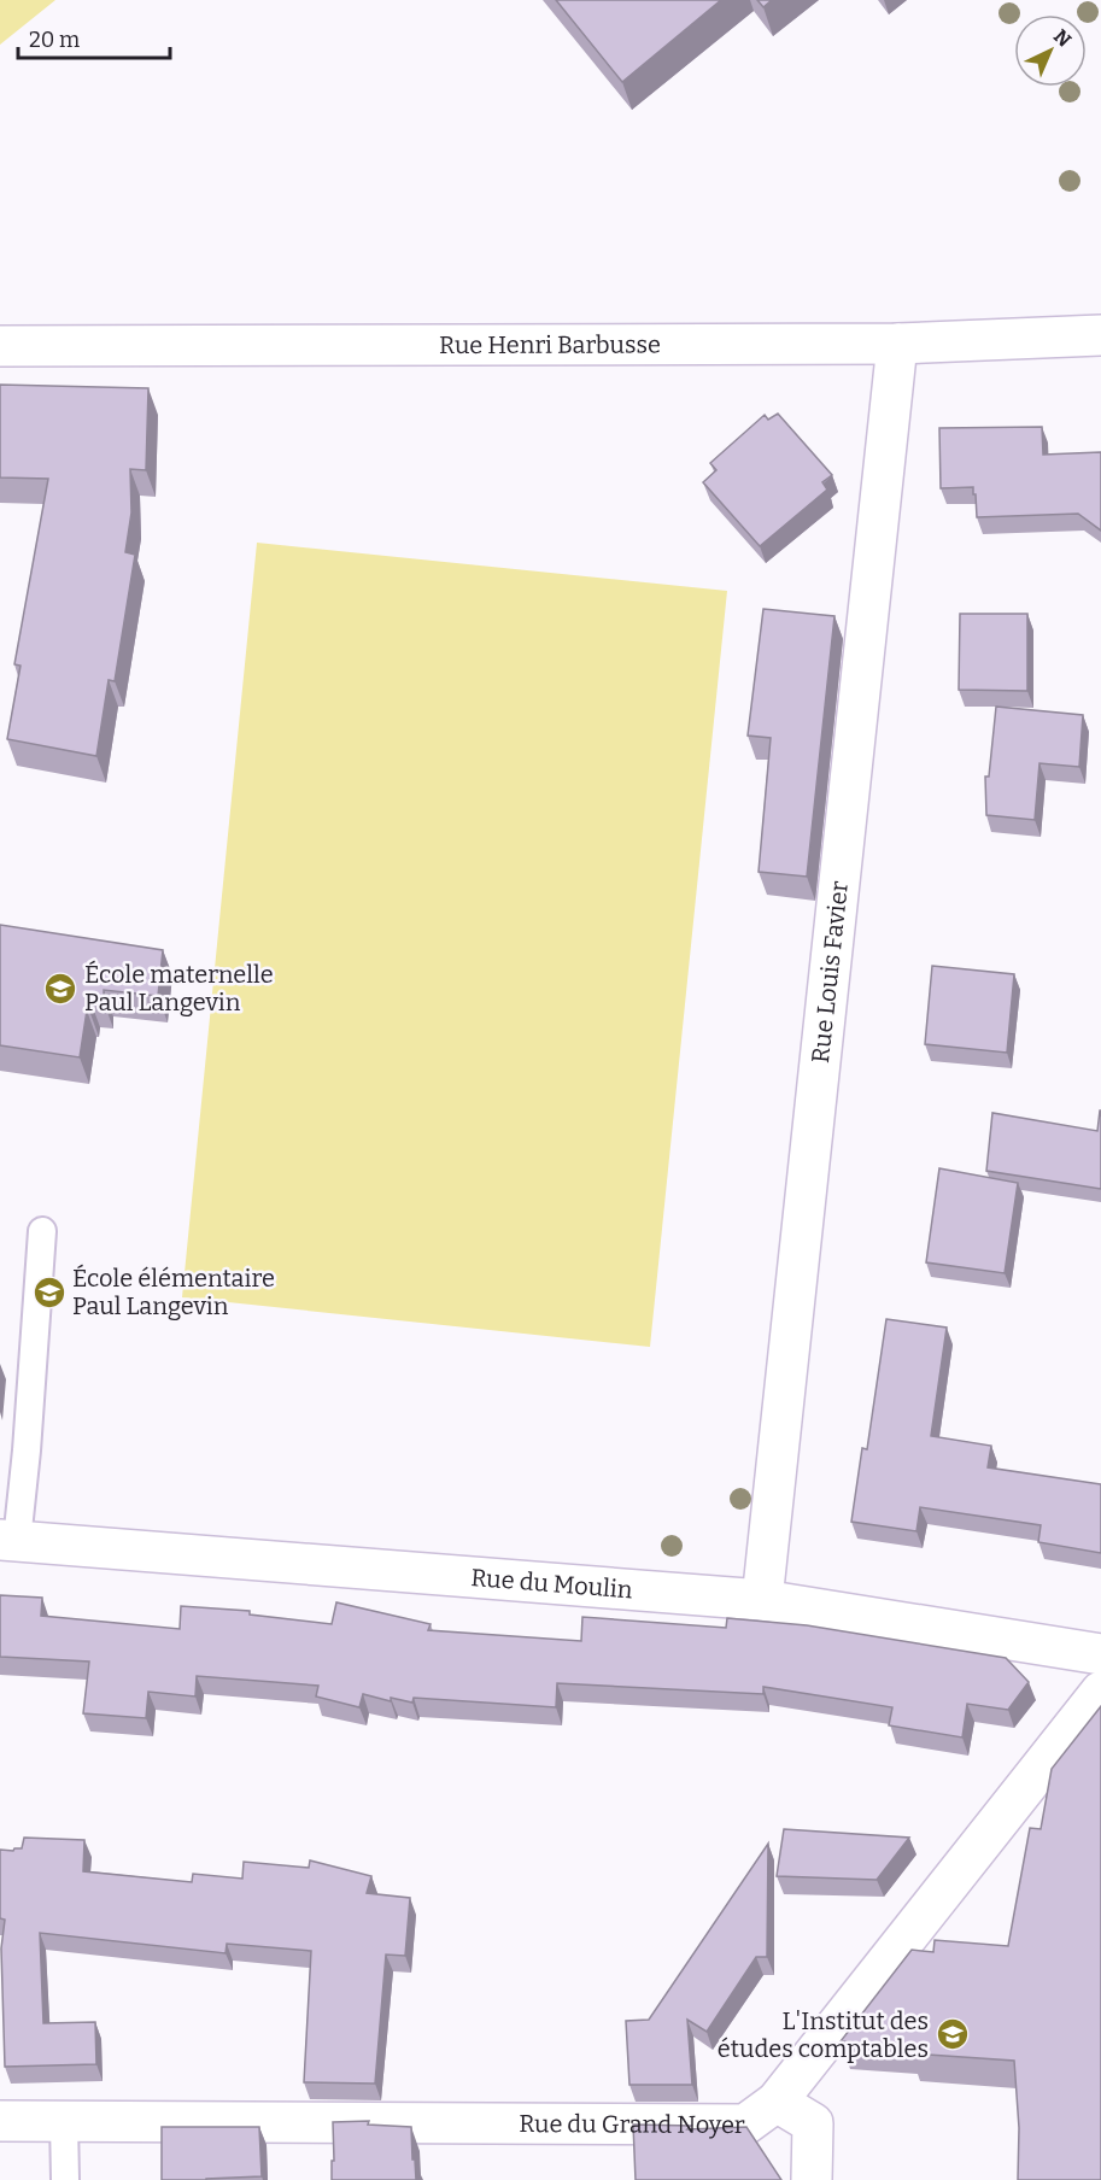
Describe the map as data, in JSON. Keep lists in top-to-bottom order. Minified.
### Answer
{"streets":{"street":["Rue Henri Barbusse","Rue Louis Favier","Rue du Moulin","Rue du Grand Noyer"]},"crossings":[["Rue Henri Barbusse","Rue Louis Favier"],["Rue Louis Favier","Rue du Moulin"]],"places":{"school or university":["École maternelle Paul Langevin","École élémentaire Paul Langevin","L'Institut des études comptables"]},"scale_bar":"20 m","north":"top right"}
